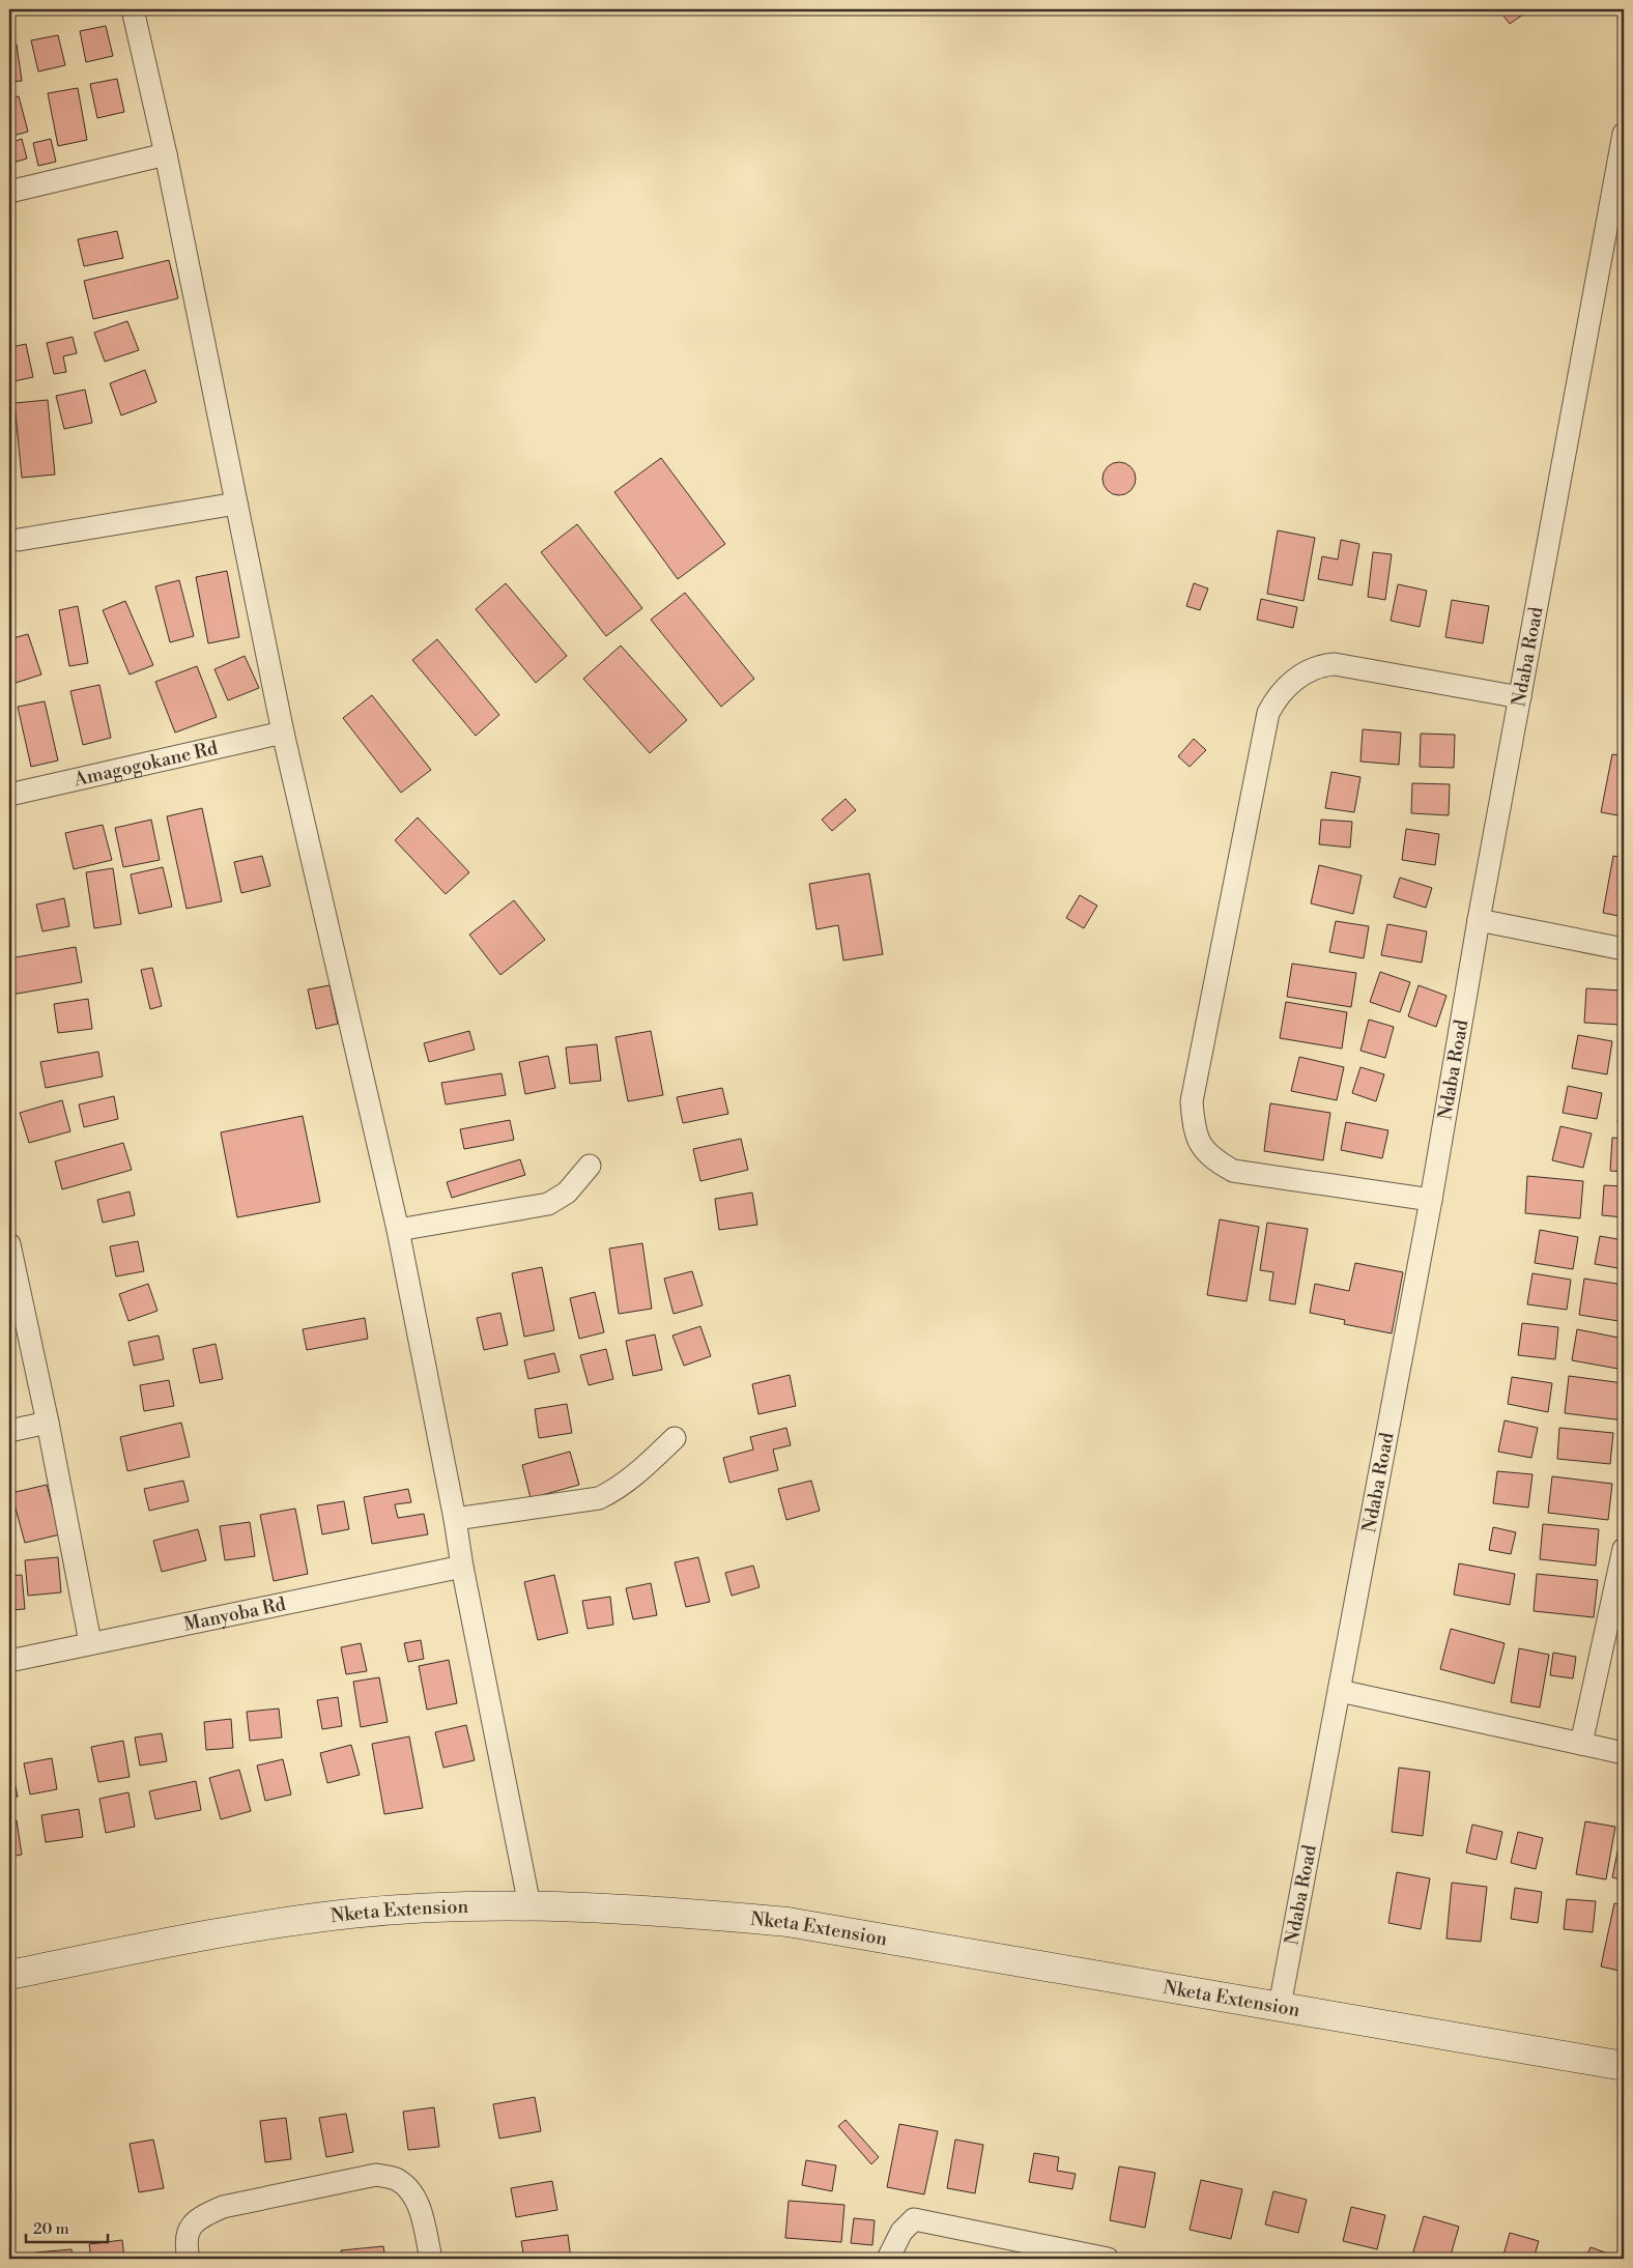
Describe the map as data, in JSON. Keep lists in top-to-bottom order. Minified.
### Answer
{"streets":{"street":["Ndaba Road","Amagogokane Rd","Manyoba Rd","Nketa Extension"]},"crossings":[["Ndaba Road","Nketa Extension"]],"scale_bar":"20 m"}
